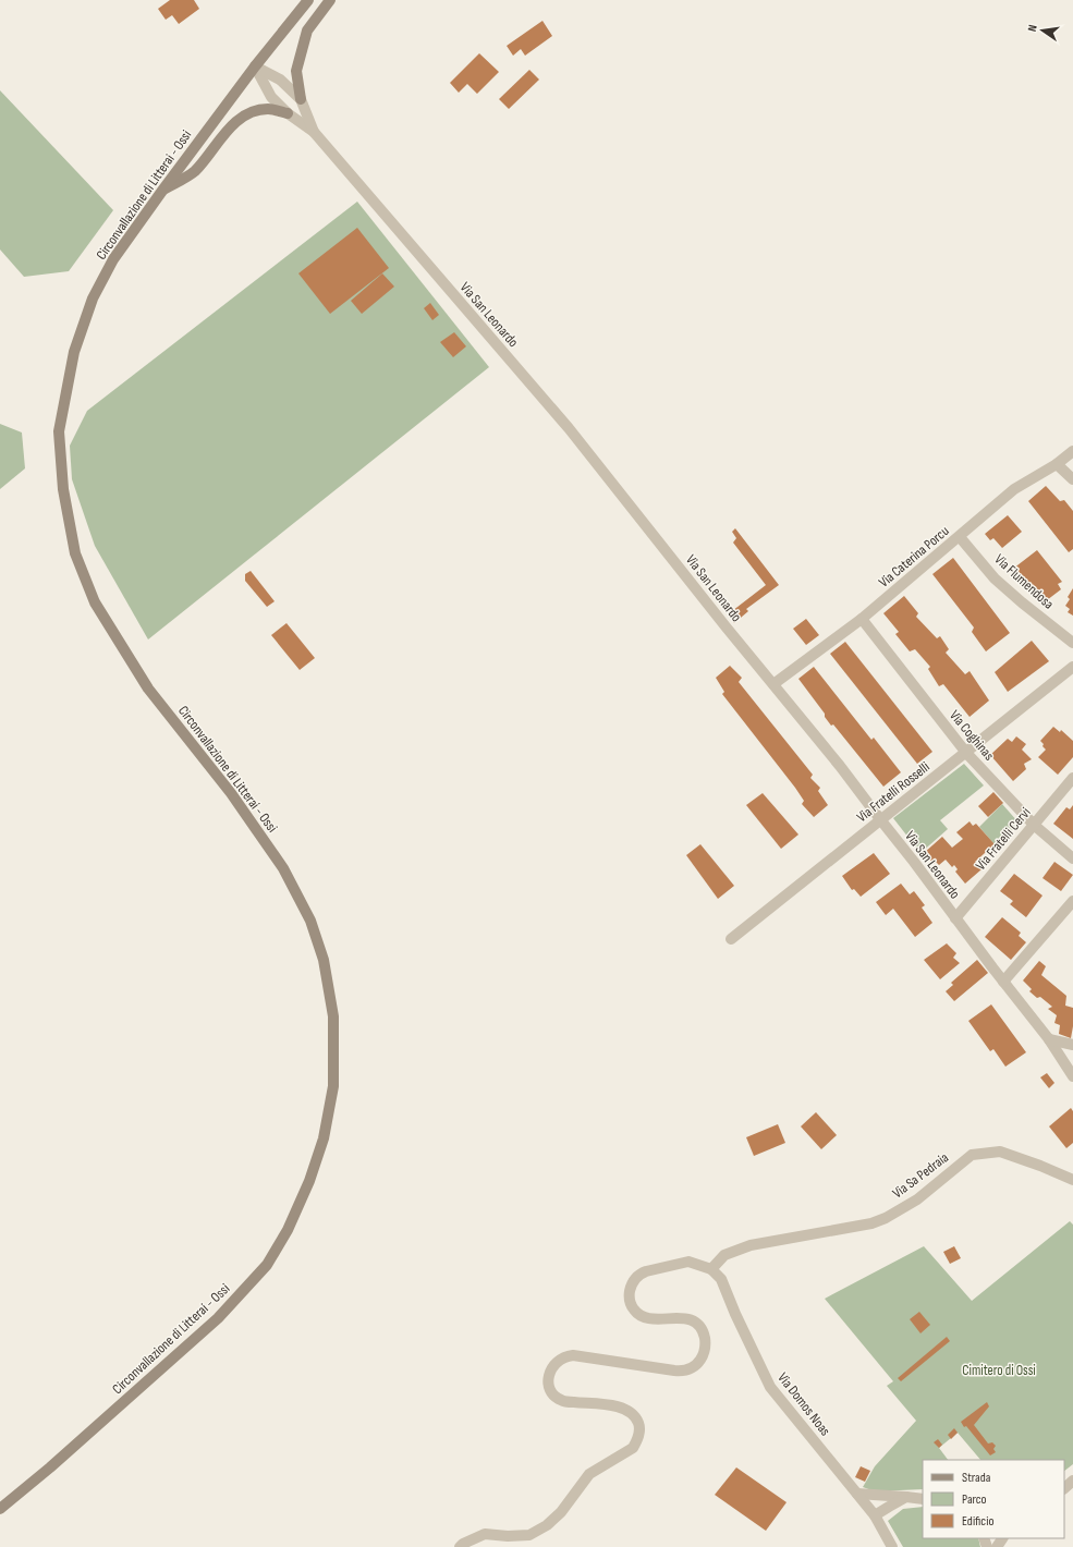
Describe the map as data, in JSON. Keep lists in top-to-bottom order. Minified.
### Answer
{"streets":{"street":["Circonvallazione di Litterai - Ossi","Via San Leonardo","Via Caterina Porcu","Via Flumendosa","Via Coghinas","Via Fratelli Rosselli","Via Fratelli Cervi","Via Sa Pedraia","Via Domos Noas"]},"crossings":[["Circonvallazione di Litterai - Ossi","Via San Leonardo"],["Via San Leonardo","Via Caterina Porcu"],["Via San Leonardo","Via Fratelli Rosselli"],["Via San Leonardo","Via Fratelli Cervi"],["Via Caterina Porcu","Via Flumendosa"],["Via Caterina Porcu","Via Coghinas"],["Via Coghinas","Via Fratelli Rosselli"],["Via Coghinas","Via Fratelli Cervi"],["Via Sa Pedraia","Via Domos Noas"]],"parks":["Cimitero di Ossi"],"legend":["Strada","Parco","Edificio"],"north":"left"}
